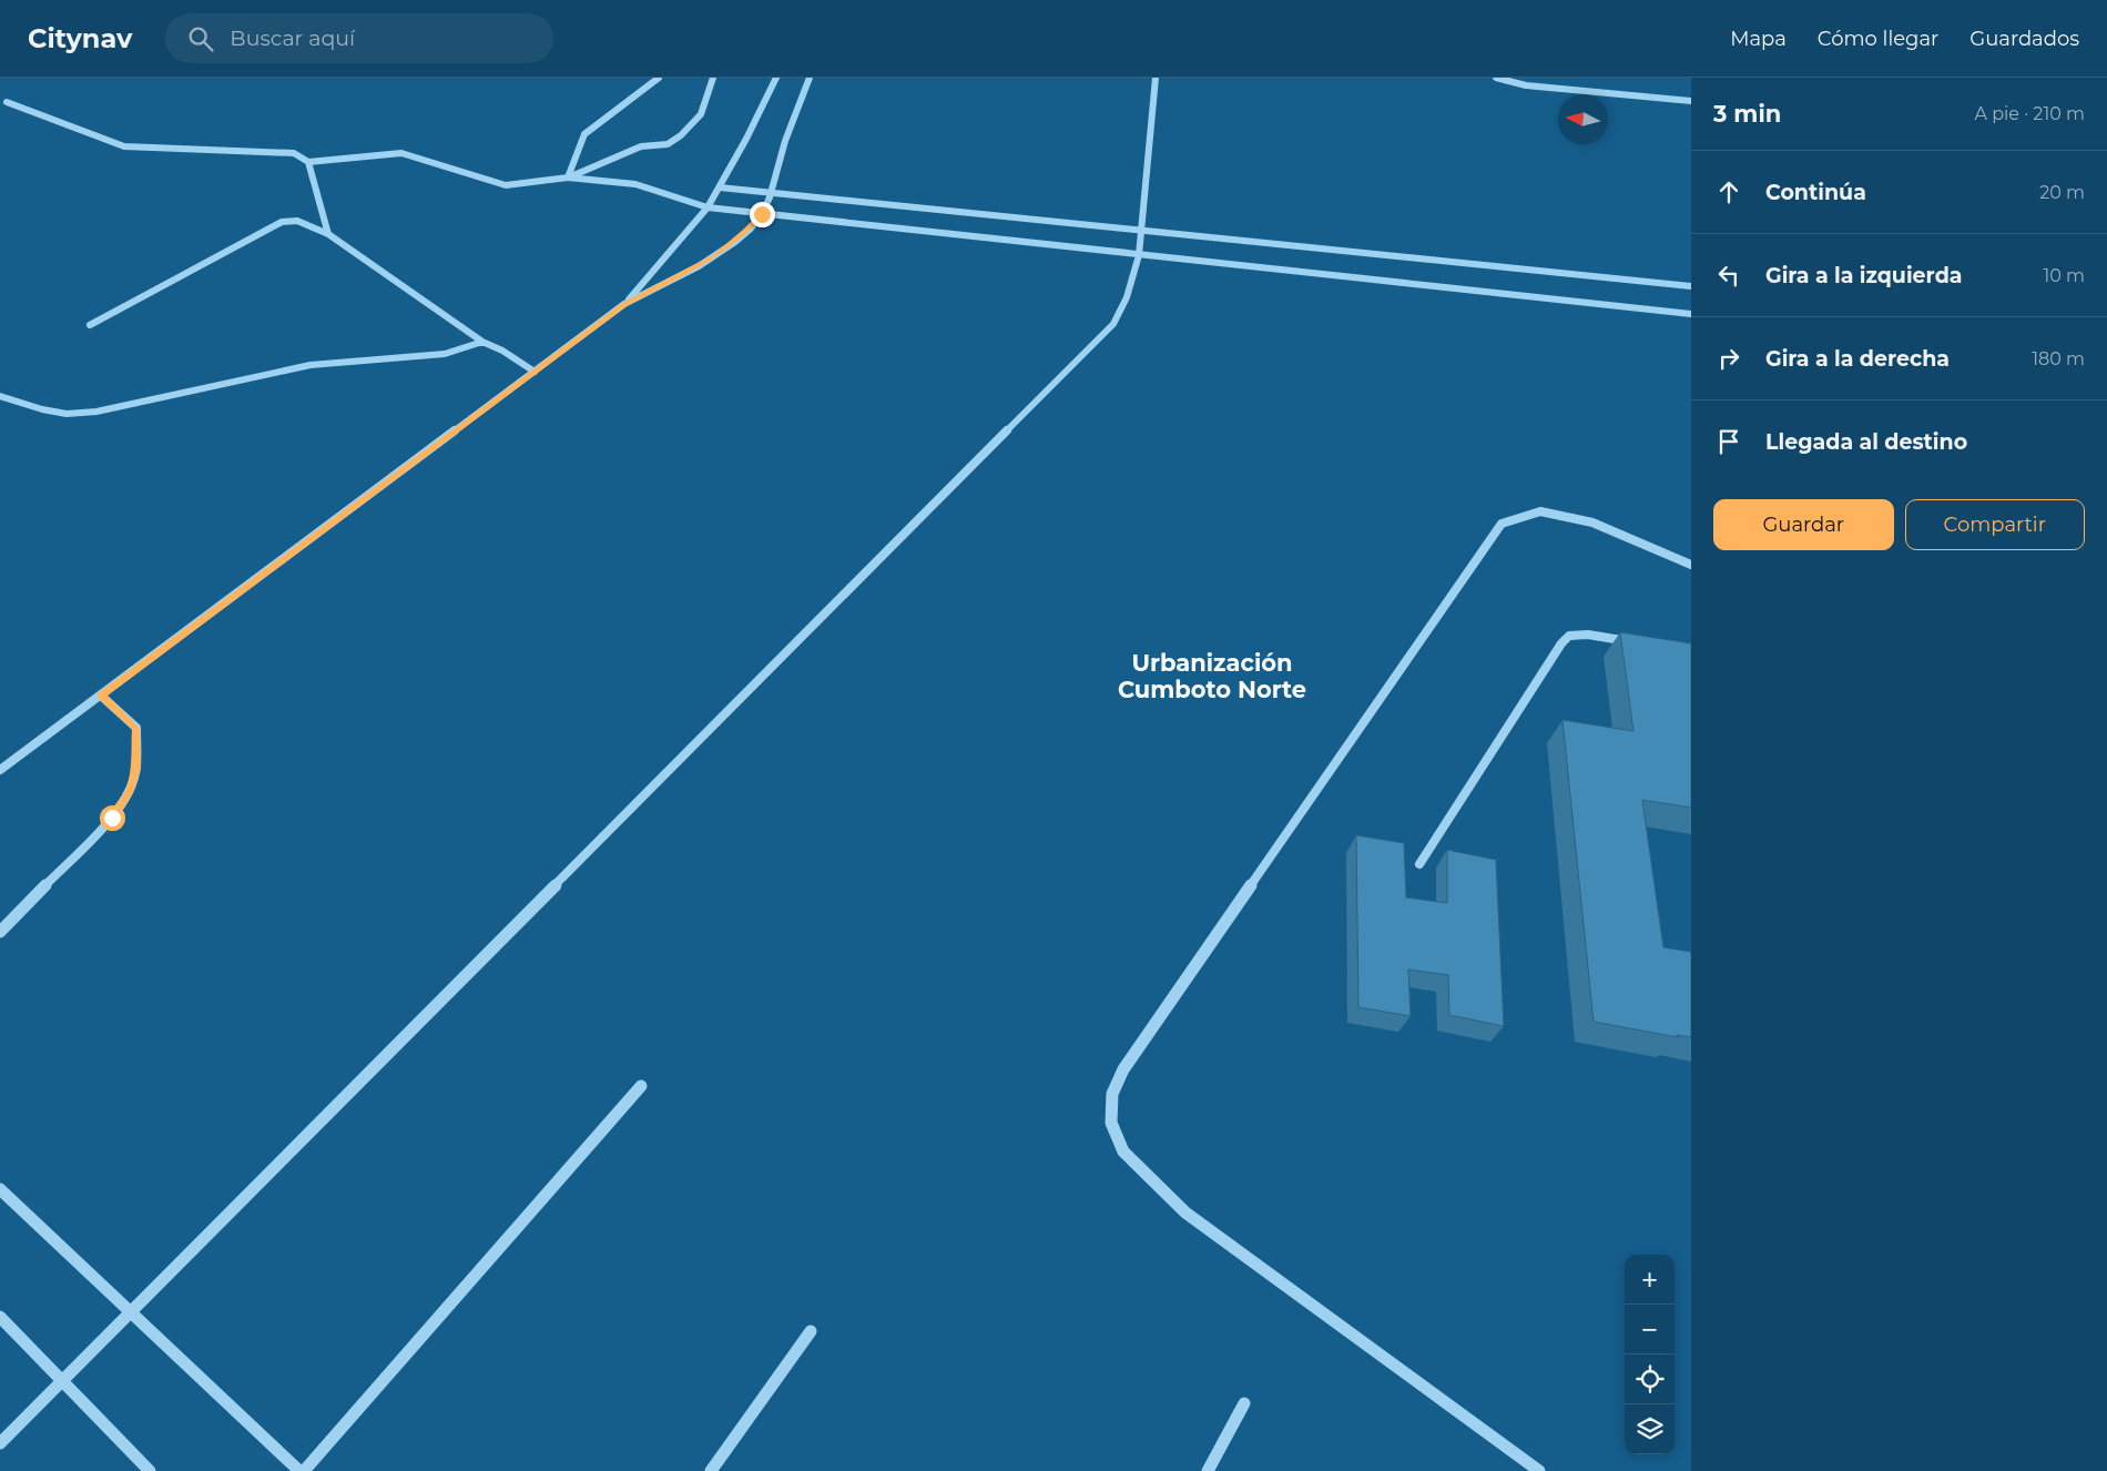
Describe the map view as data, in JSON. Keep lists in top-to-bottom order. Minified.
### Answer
{"districts":["Urbanización Cumboto Norte"],"north":"left","page":{"header":"Citynav","search":"Buscar aquí","nav":["Mapa","Cómo llegar","Guardados"],"heading":["3 min","A pie · 210 m"],"list":[["Continúa","20 m"],["Gira a la izquierda","10 m"],["Gira a la derecha","180 m"],"Llegada al destino"],"buttons":["Guardar","Compartir"],"map_buttons":["+","−"]}}
